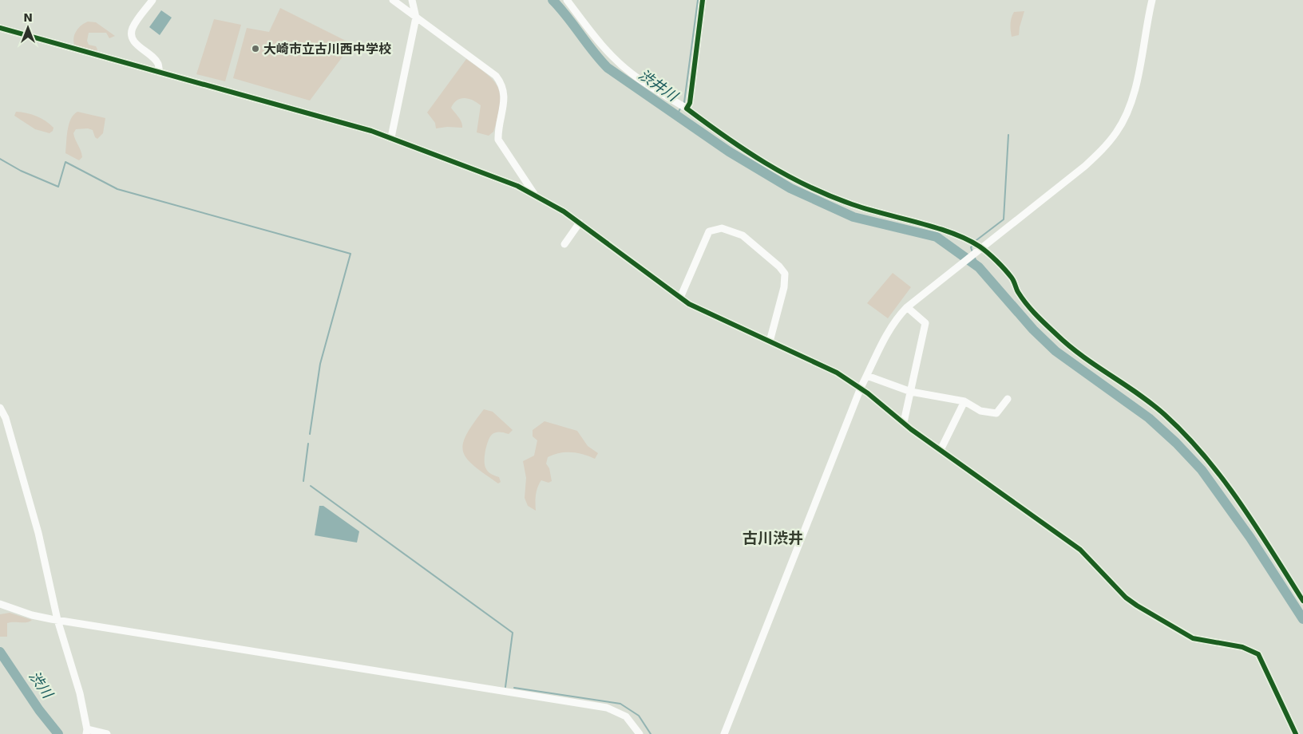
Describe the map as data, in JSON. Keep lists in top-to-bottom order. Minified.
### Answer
{"districts":["古川渋井"],"water":["渋井川","渋川"],"places":["大崎市立古川西中学校"],"north":"top"}
